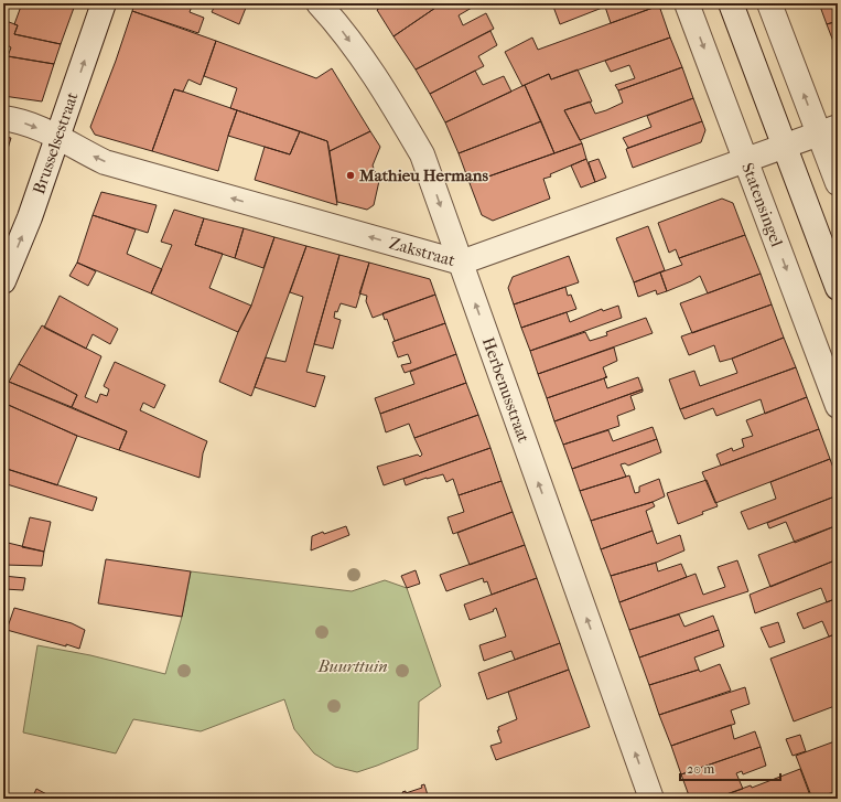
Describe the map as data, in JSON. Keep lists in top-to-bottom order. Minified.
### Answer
{"streets":{"street":["Brusselsestraat","Statensingel","Zakstraat","Herbenusstraat"]},"crossings":[["Brusselsestraat","Zakstraat"],["Statensingel","Zakstraat"],["Zakstraat","Herbenusstraat"]],"one_way":["Brusselsestraat"],"parks":["Buurttuin"],"places":["Mathieu Hermans"],"scale_bar":"20 m"}
